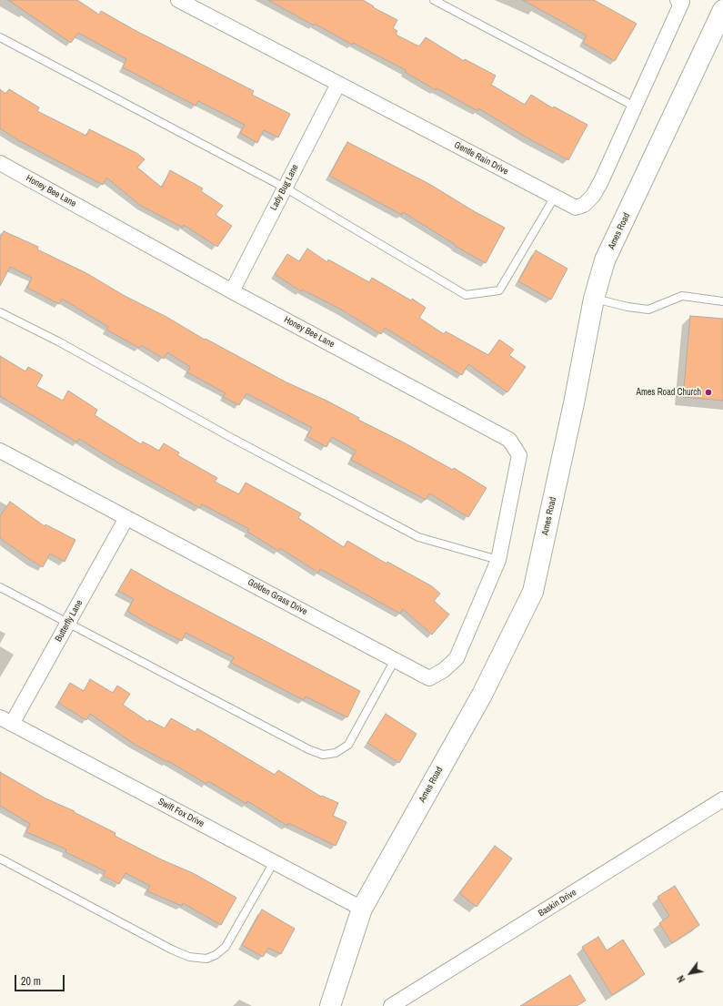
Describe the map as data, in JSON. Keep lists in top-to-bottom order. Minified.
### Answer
{"streets":{"street":["Gentle Rain Drive","Lady Bug Lane","Honey Bee Lane","Ames Road","Golden Grass Drive","Butterfly Lane","Swift Fox Drive","Baskin Drive"]},"crossings":[["Gentle Rain Drive","Lady Bug Lane"],["Lady Bug Lane","Honey Bee Lane"],["Honey Bee Lane","Golden Grass Drive"],["Ames Road","Swift Fox Drive"],["Golden Grass Drive","Butterfly Lane"],["Butterfly Lane","Swift Fox Drive"]],"places":["Ames Road Church"],"scale_bar":"20 m","north":"bottom left"}
